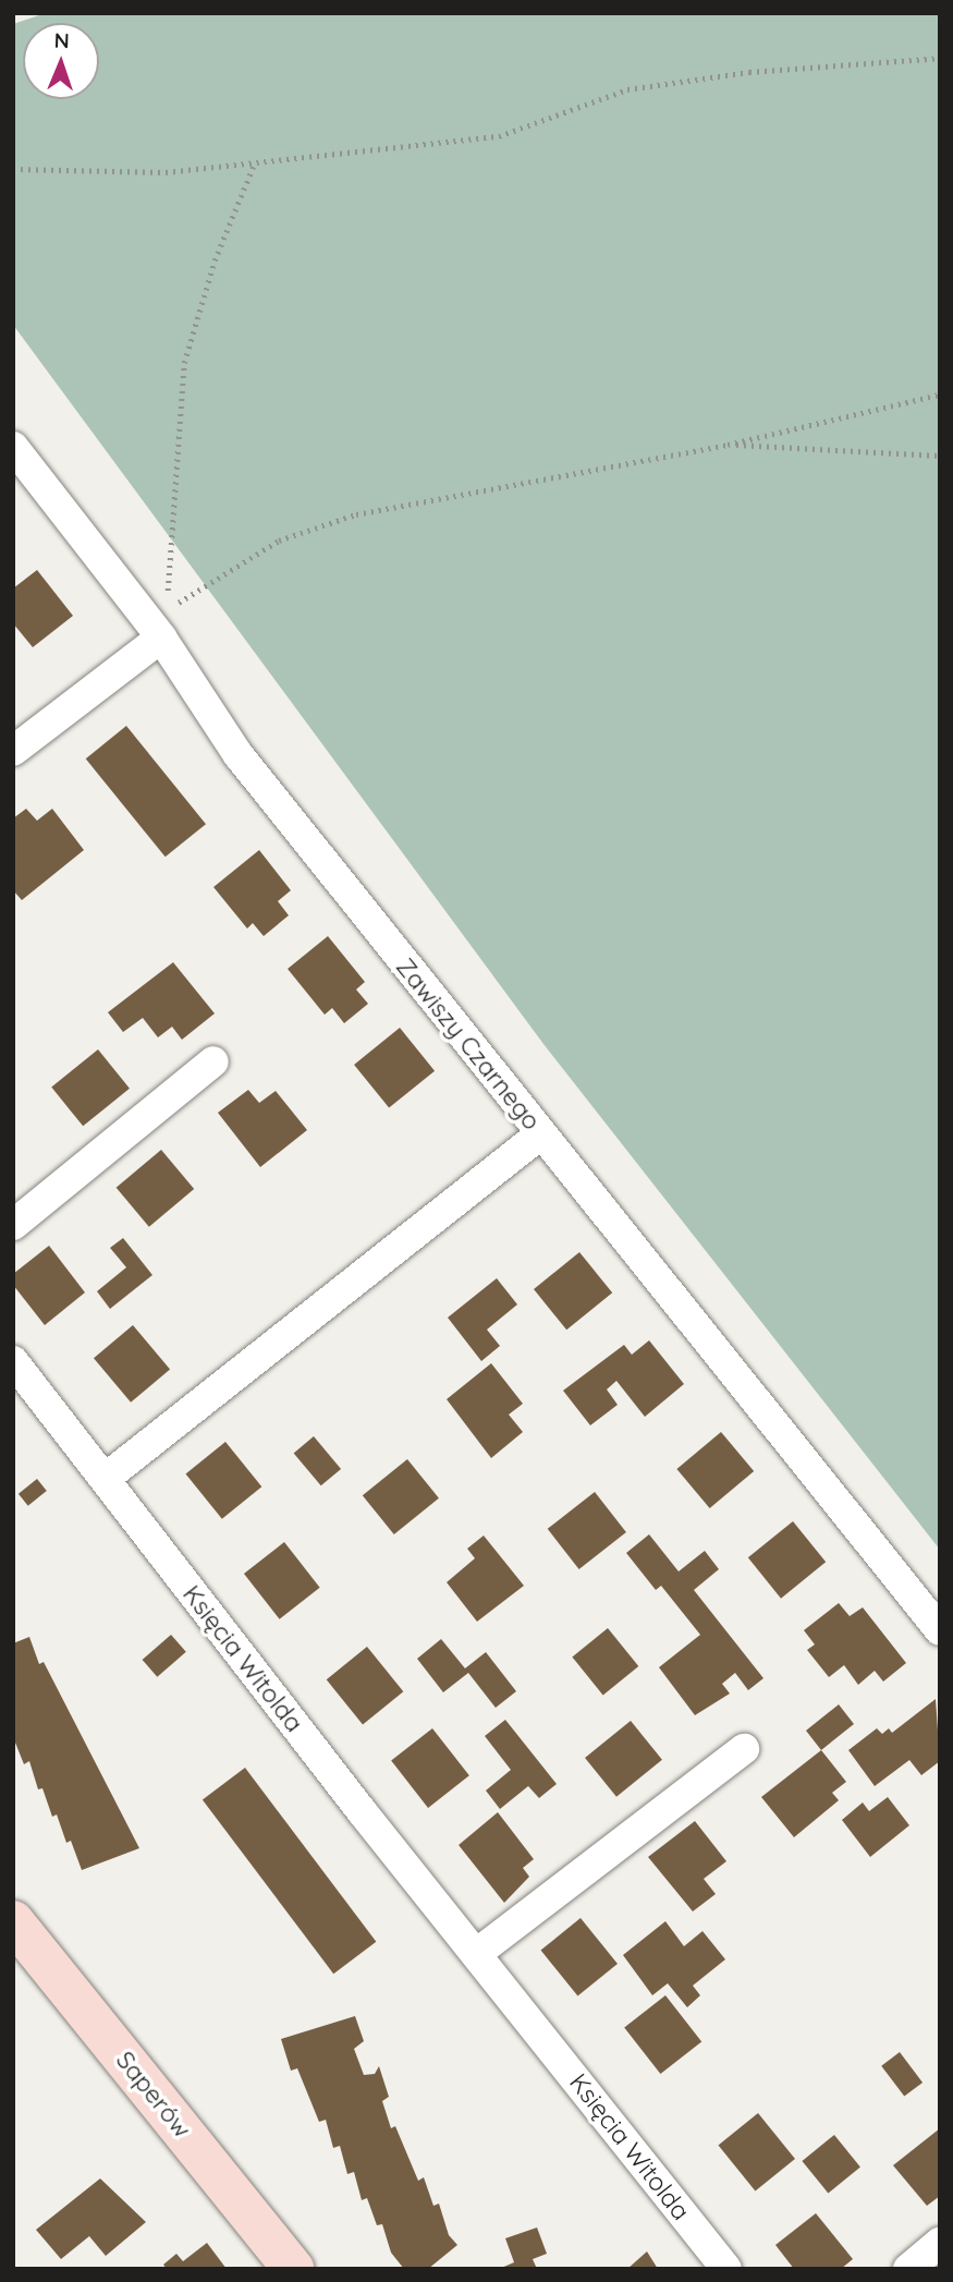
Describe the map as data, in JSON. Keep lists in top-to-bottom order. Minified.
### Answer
{"streets":{"street":["Zawiszy Czarnego","Księcia Witolda","Saperów"]},"north":"top"}
